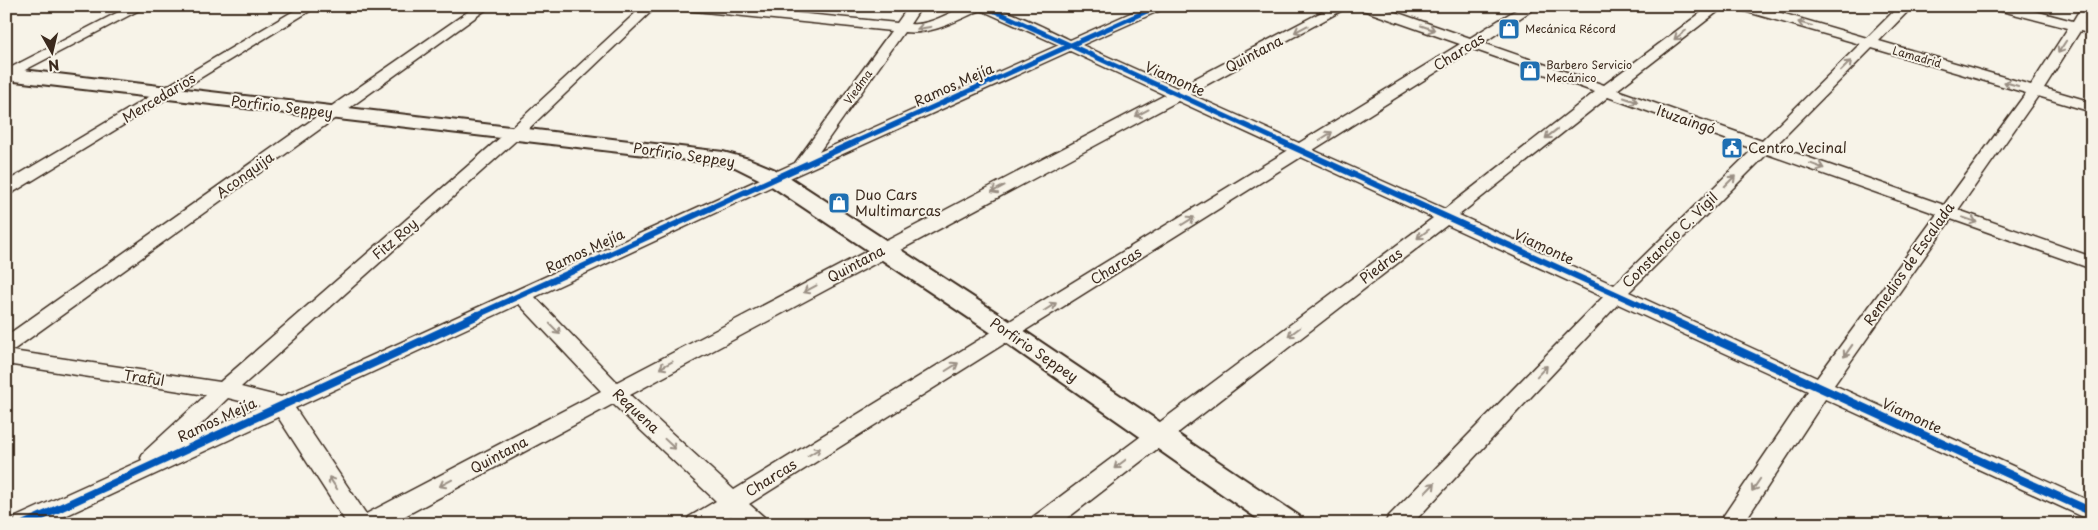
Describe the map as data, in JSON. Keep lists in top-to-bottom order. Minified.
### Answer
{"streets":{"main road":["Porfirio Seppey"],"street":["Charcas","Quintana","Lamadrid","Viamonte","Ramos Mejía","Viedma","Mercedarios","Ituzaingó","Aconquija","Fitz Roy","Constancio C. Vigil","Remedios de Escalada","Piedras","Traful","Requena"]},"crossings":[["Charcas","Viamonte"],["Charcas","Porfirio Seppey"],["Charcas","Ituzaingó"],["Charcas","Requena"],["Quintana","Viamonte"],["Quintana","Porfirio Seppey"],["Quintana","Requena"],["Lamadrid","Constancio C. Vigil"],["Lamadrid","Remedios de Escalada"],["Viamonte","Ramos Mejía"],["Viamonte","Constancio C. Vigil"],["Viamonte","Remedios de Escalada"],["Viamonte","Piedras"],["Ramos Mejía","Viedma"],["Ramos Mejía","Porfirio Seppey"],["Ramos Mejía","Fitz Roy"],["Ramos Mejía","Traful"],["Ramos Mejía","Requena"],["Mercedarios","Porfirio Seppey"],["Porfirio Seppey","Aconquija"],["Porfirio Seppey","Fitz Roy"],["Porfirio Seppey","Piedras"],["Ituzaingó","Constancio C. Vigil"],["Ituzaingó","Remedios de Escalada"],["Ituzaingó","Piedras"],["Fitz Roy","Traful"]],"one_way":["Charcas","Quintana","Lamadrid","Ituzaingó","Constancio C. Vigil","Remedios de Escalada","Piedras","Requena"],"places":{"shop":["Mecánica Récord","Barbero Servicio Mecánico","Duo Cars Multimarcas"],"public building":["Centro Vecinal"]},"north":"bottom"}
